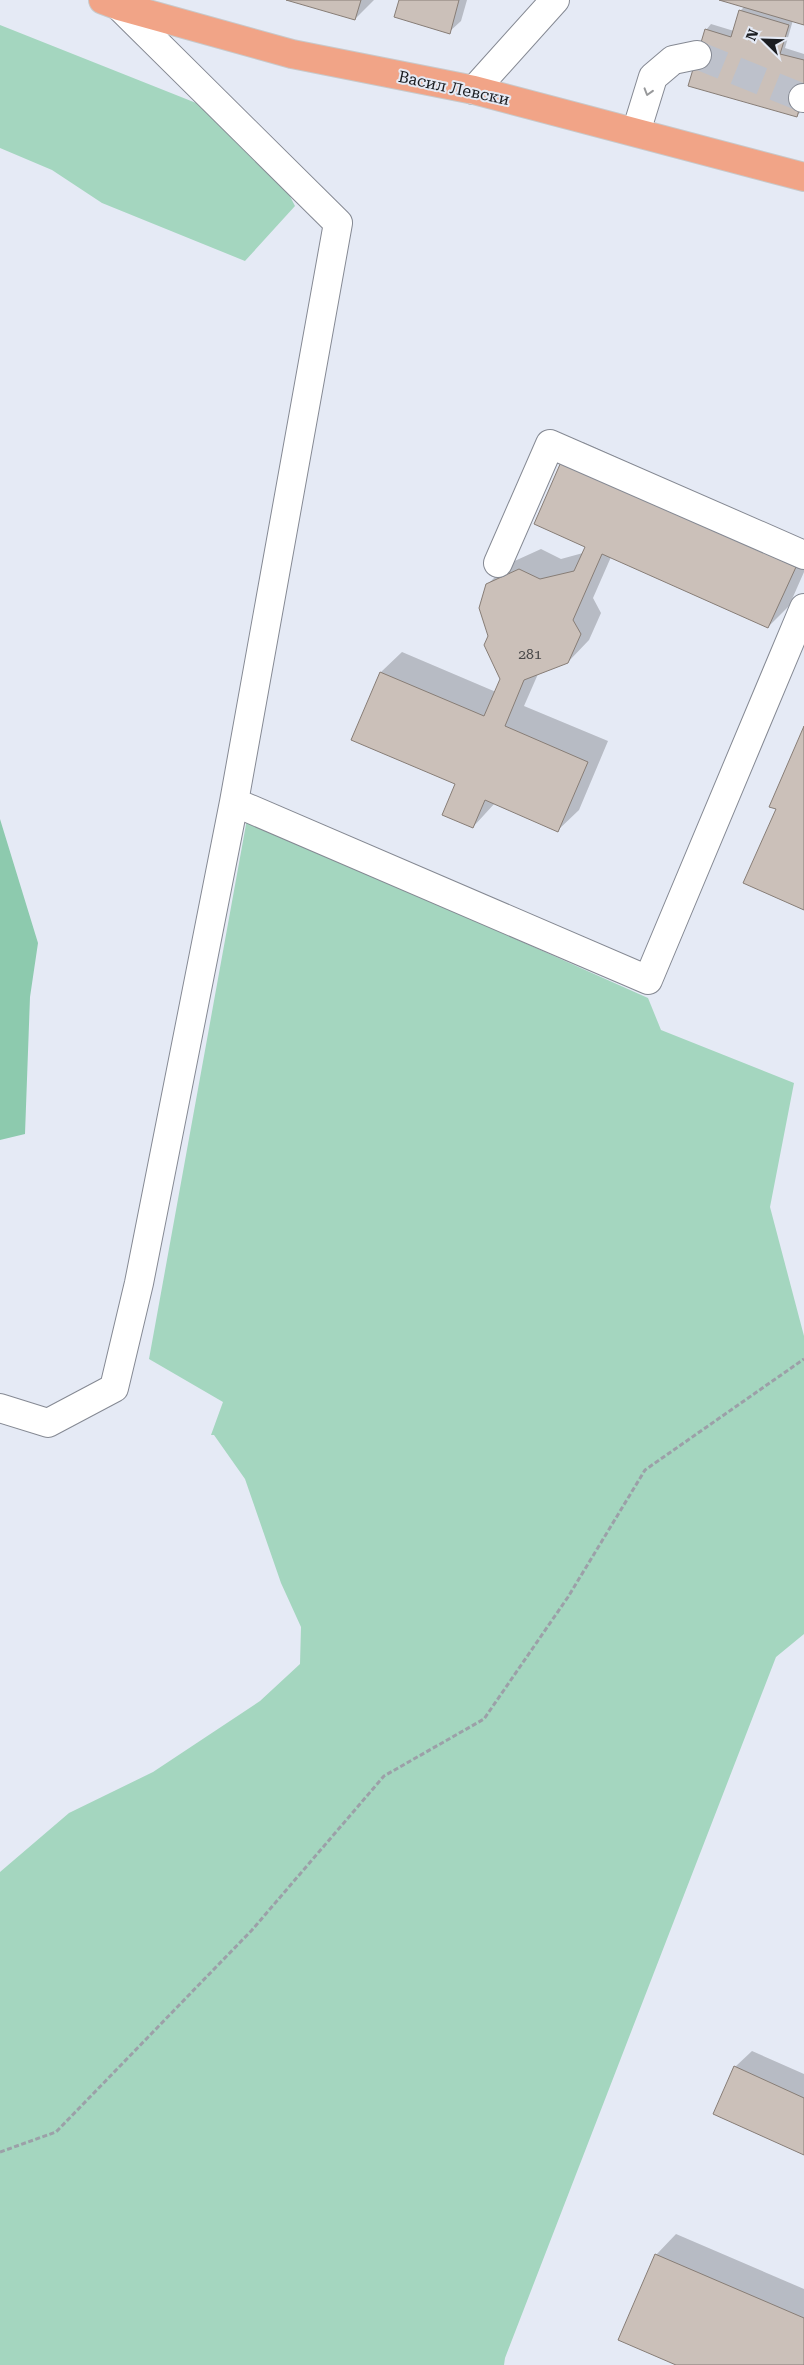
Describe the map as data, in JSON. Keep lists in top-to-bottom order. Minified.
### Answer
{"streets":{"main road":["Васил Левски"]},"house_numbers":["281"],"north":"top left"}
